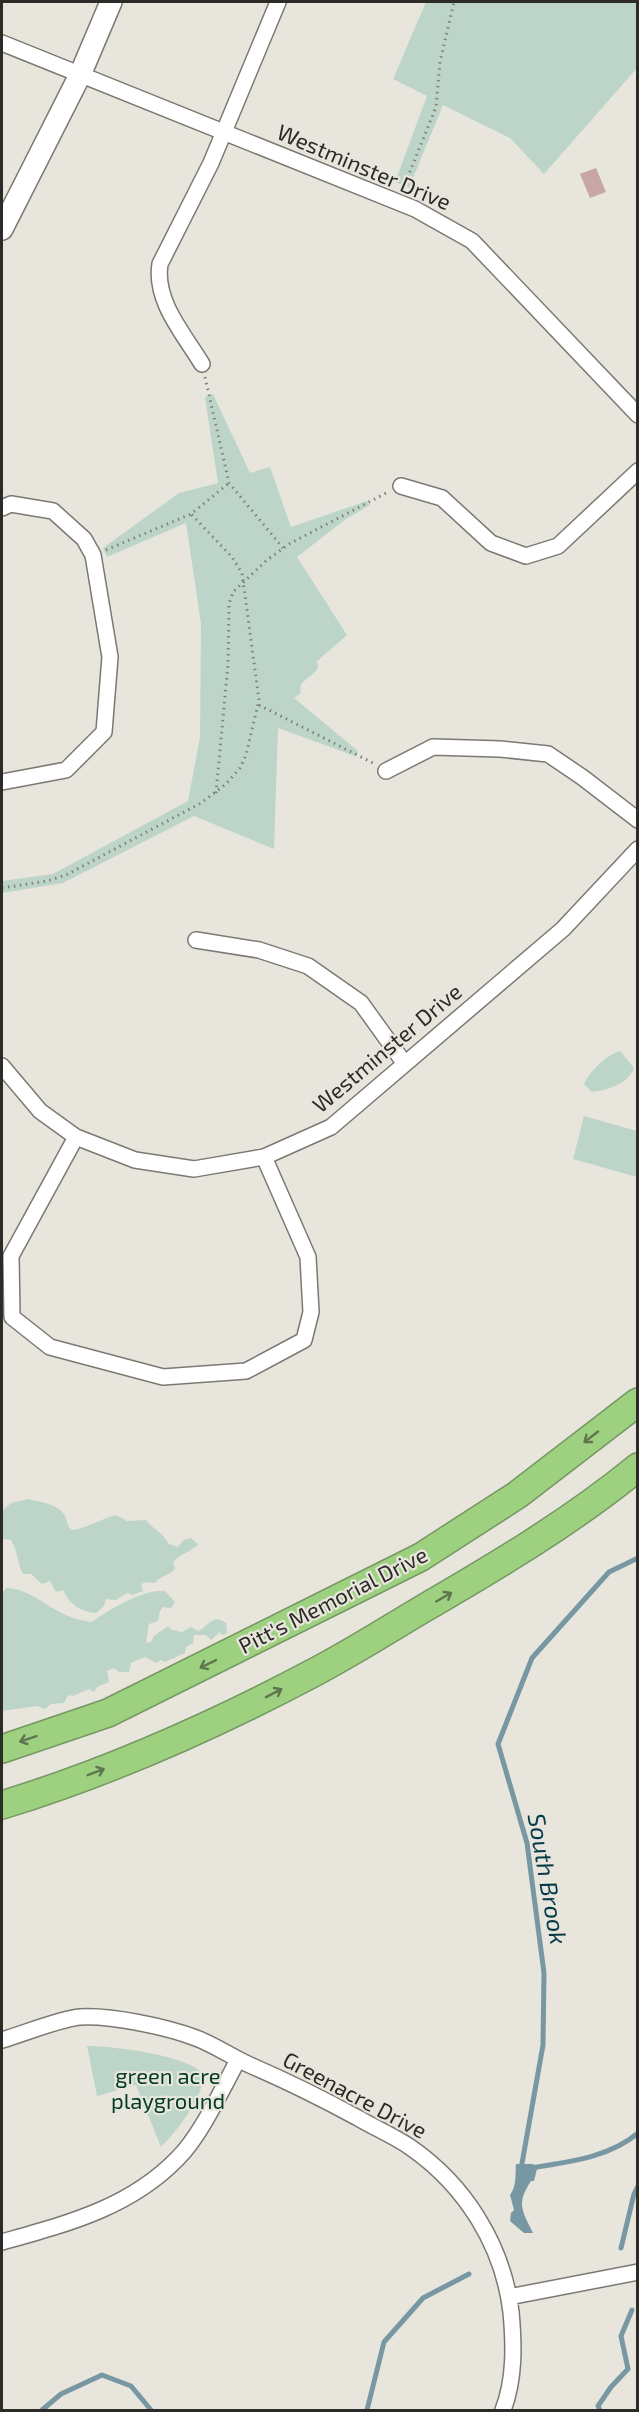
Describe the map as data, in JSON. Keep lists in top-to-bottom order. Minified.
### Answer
{"streets":{"highway":["Pitt's Memorial Drive"],"street":["Westminster Drive","Greenacre Drive"]},"water":["South Brook"],"parks":["green acre playground"]}
